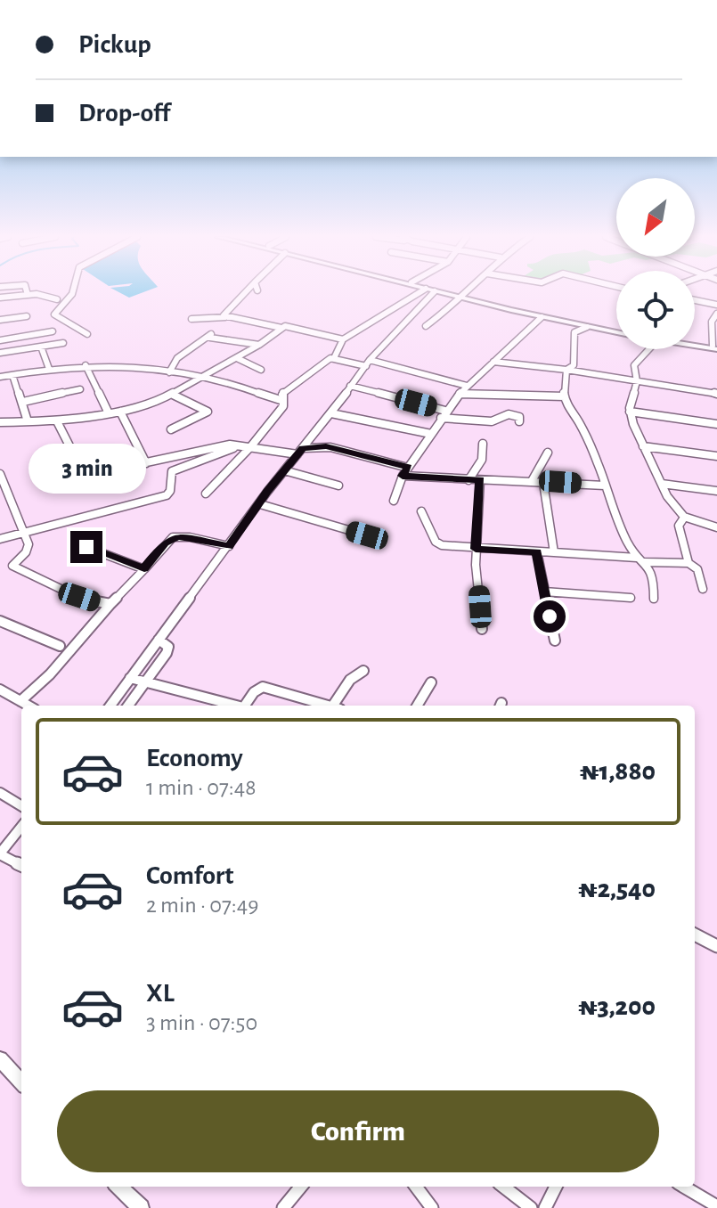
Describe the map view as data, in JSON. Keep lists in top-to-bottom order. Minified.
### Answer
{"north":"bottom left","page":{"banner":["Pickup","Drop-off"],"bubble":"3 min","list":[{"name":"Economy","note":"1 min · 07:48","value":"₦1,880"},{"name":"Comfort","note":"2 min · 07:49","value":"₦2,540"},{"name":"XL","note":"3 min · 07:50","value":"₦3,200"}],"buttons":"Confirm"}}
